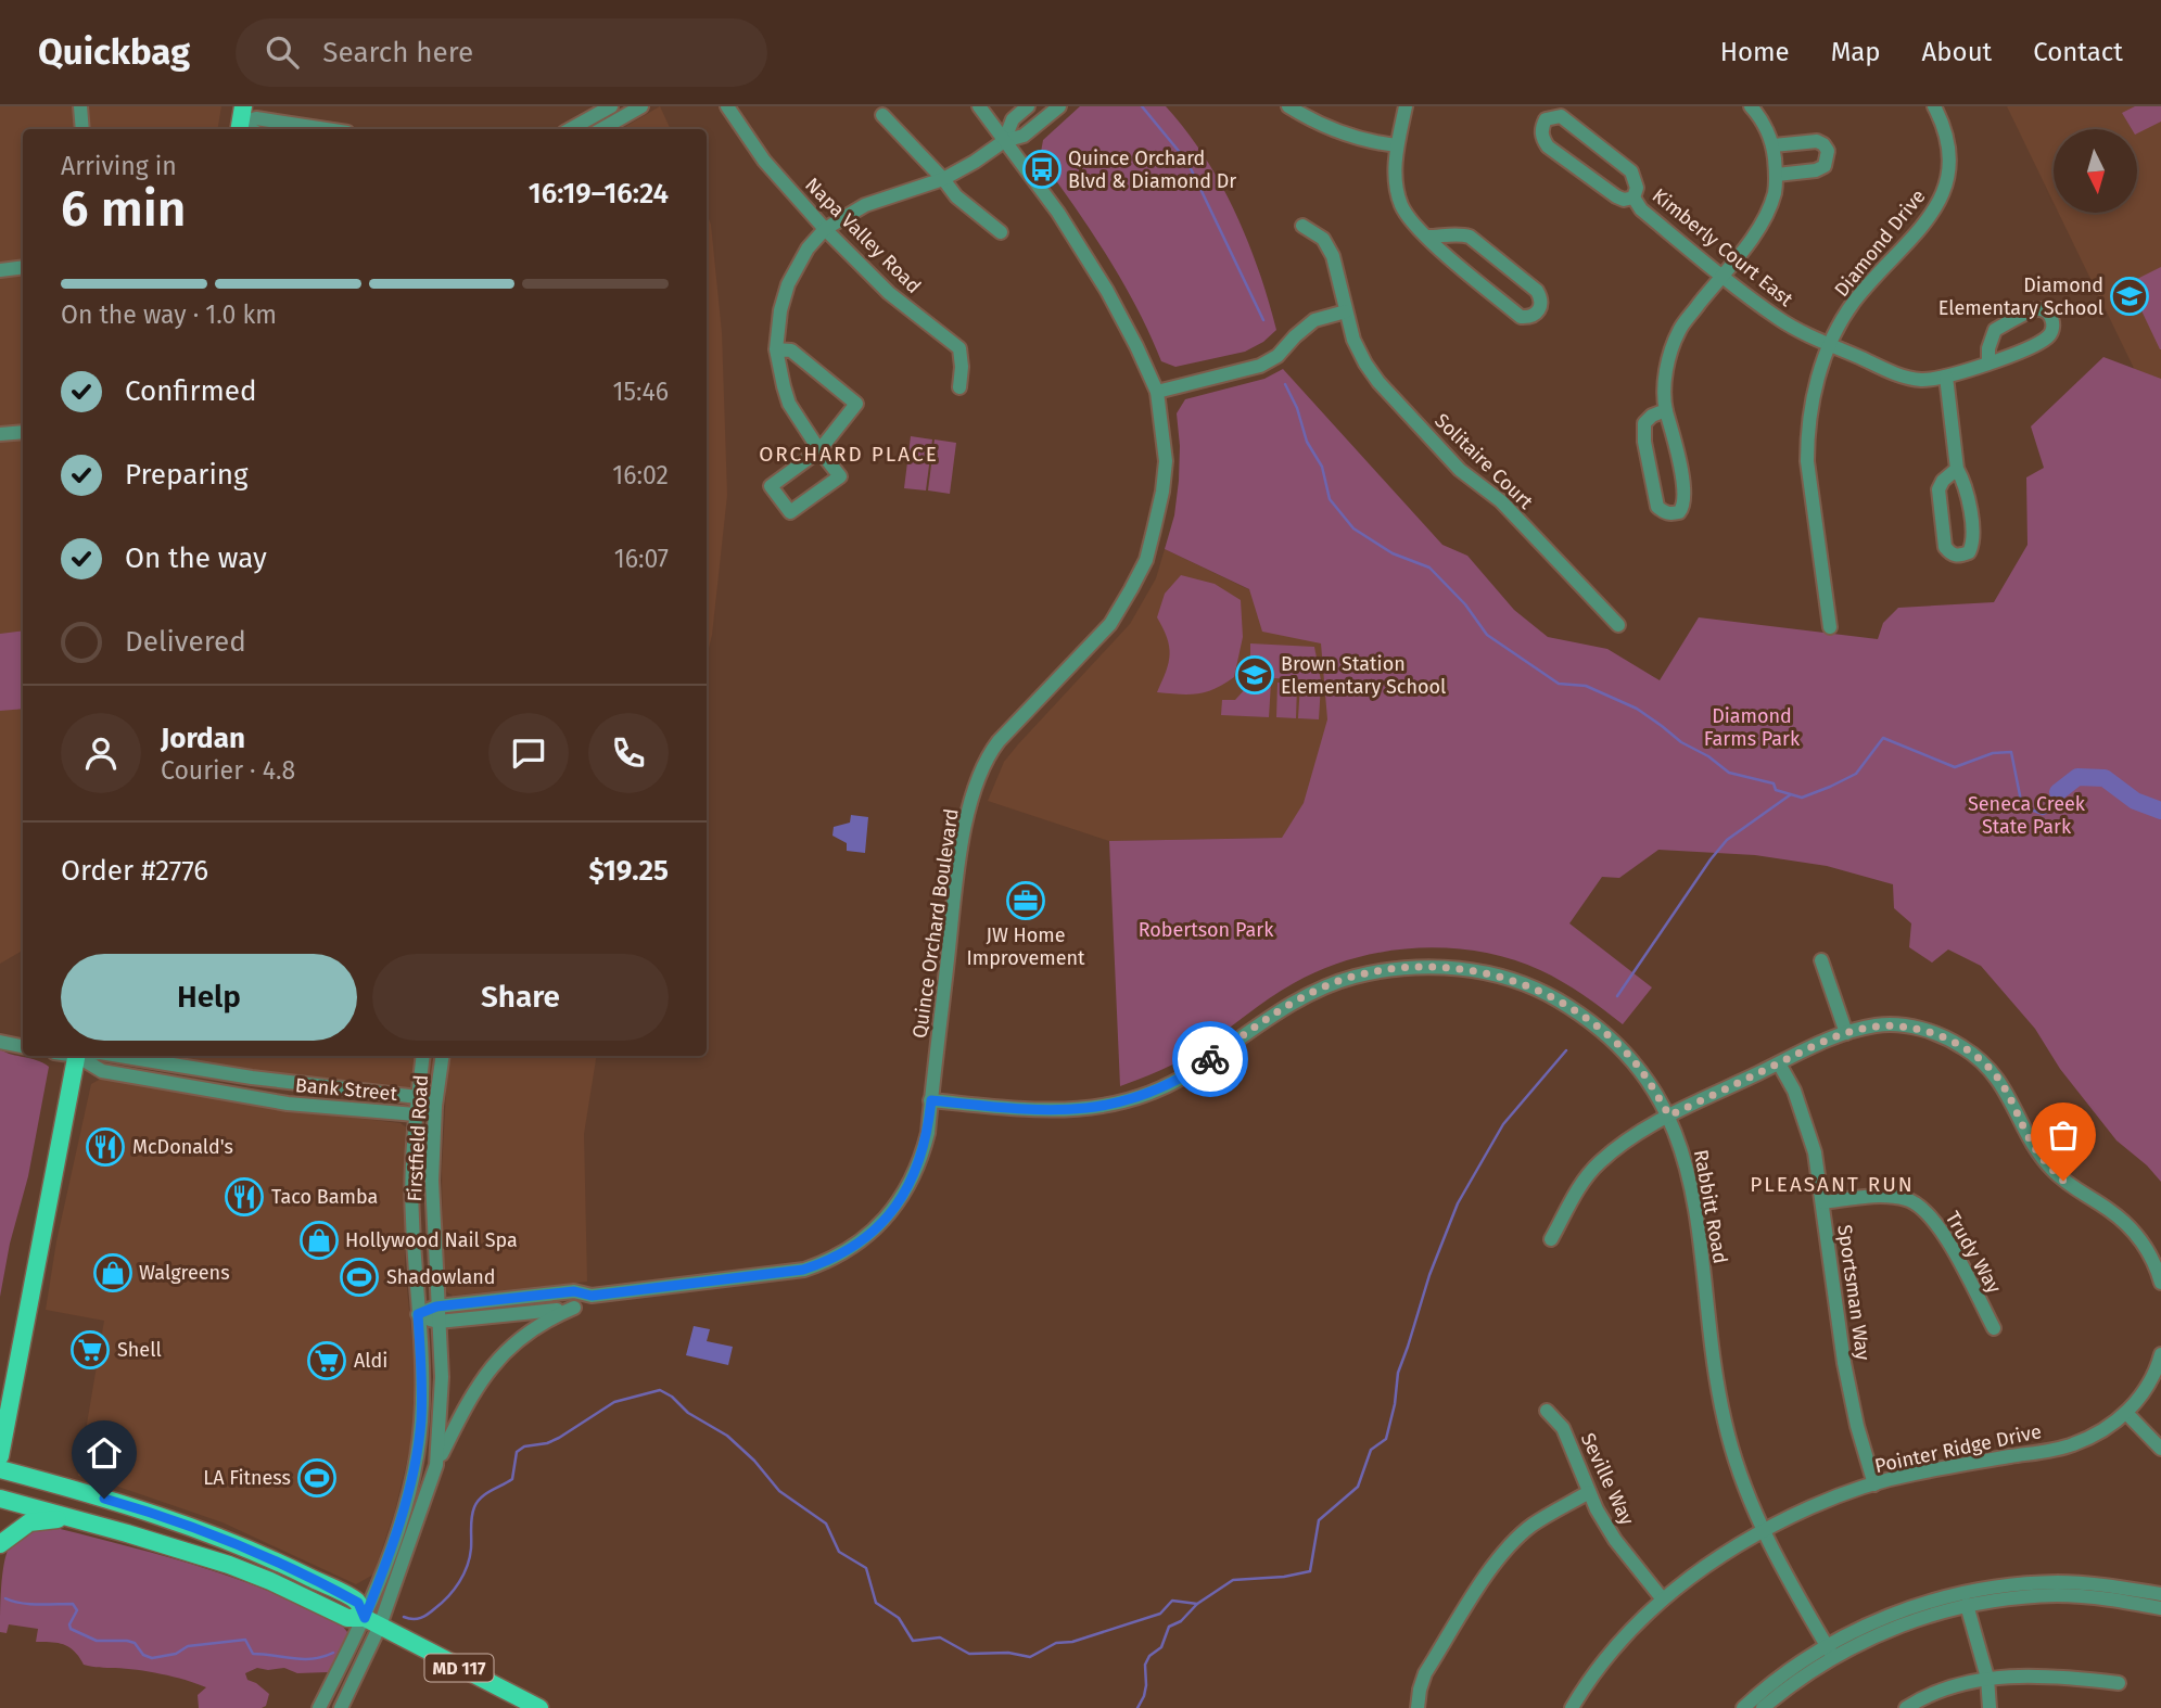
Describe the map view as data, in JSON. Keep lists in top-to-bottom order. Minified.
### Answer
{"streets":{"main road":["MD 117"],"street":["Napa Valley Road","Diamond Drive","Kimberly Court East","Solitaire Court","Quince Orchard Boulevard","Bank Street","Firstfield Road","Rabbitt Road","Trudy Way","Sportsman Way","Pointer Ridge Drive","Seville Way"]},"crossings":[["Diamond Drive","Kimberly Court East"],["Quince Orchard Boulevard","Firstfield Road"],["Quince Orchard Boulevard","Rabbitt Road"],["Bank Street","Firstfield Road"],["Firstfield Road","MD 117"],["Rabbitt Road","Pointer Ridge Drive"],["Trudy Way","Sportsman Way"],["Sportsman Way","Pointer Ridge Drive"],["Pointer Ridge Drive","Seville Way"]],"districts":["ORCHARD PLACE","PLEASANT RUN"],"parks":["Diamond Farms Park","Seneca Creek State Park","Robertson Park"],"places":{"bus stop":["Quince Orchard Blvd & Diamond Dr"],"school or university":["Diamond Elementary School","Brown Station Elementary School"],"office":["JW Home Improvement"],"restaurant":["McDonald's","Taco Bamba"],"shop":["Hollywood Nail Spa","Walgreens"],"sports":["Shadowland","LA Fitness"],"supermarket":["Shell","Aldi"]},"north":"bottom","page":{"header":"Quickbag","search":"Search here","nav":["Home","Map","About","Contact"],"heading":["6 min","Arriving in","16:19–16:24"],"panel":["Jordan","Courier · 4.8","Order #2776","$19.25"],"bar":"On the way · 1.0 km","list":[["Confirmed","15:46"],["Preparing","16:02"],["On the way","16:07"],"Delivered"],"buttons":["Help","Share"]}}
